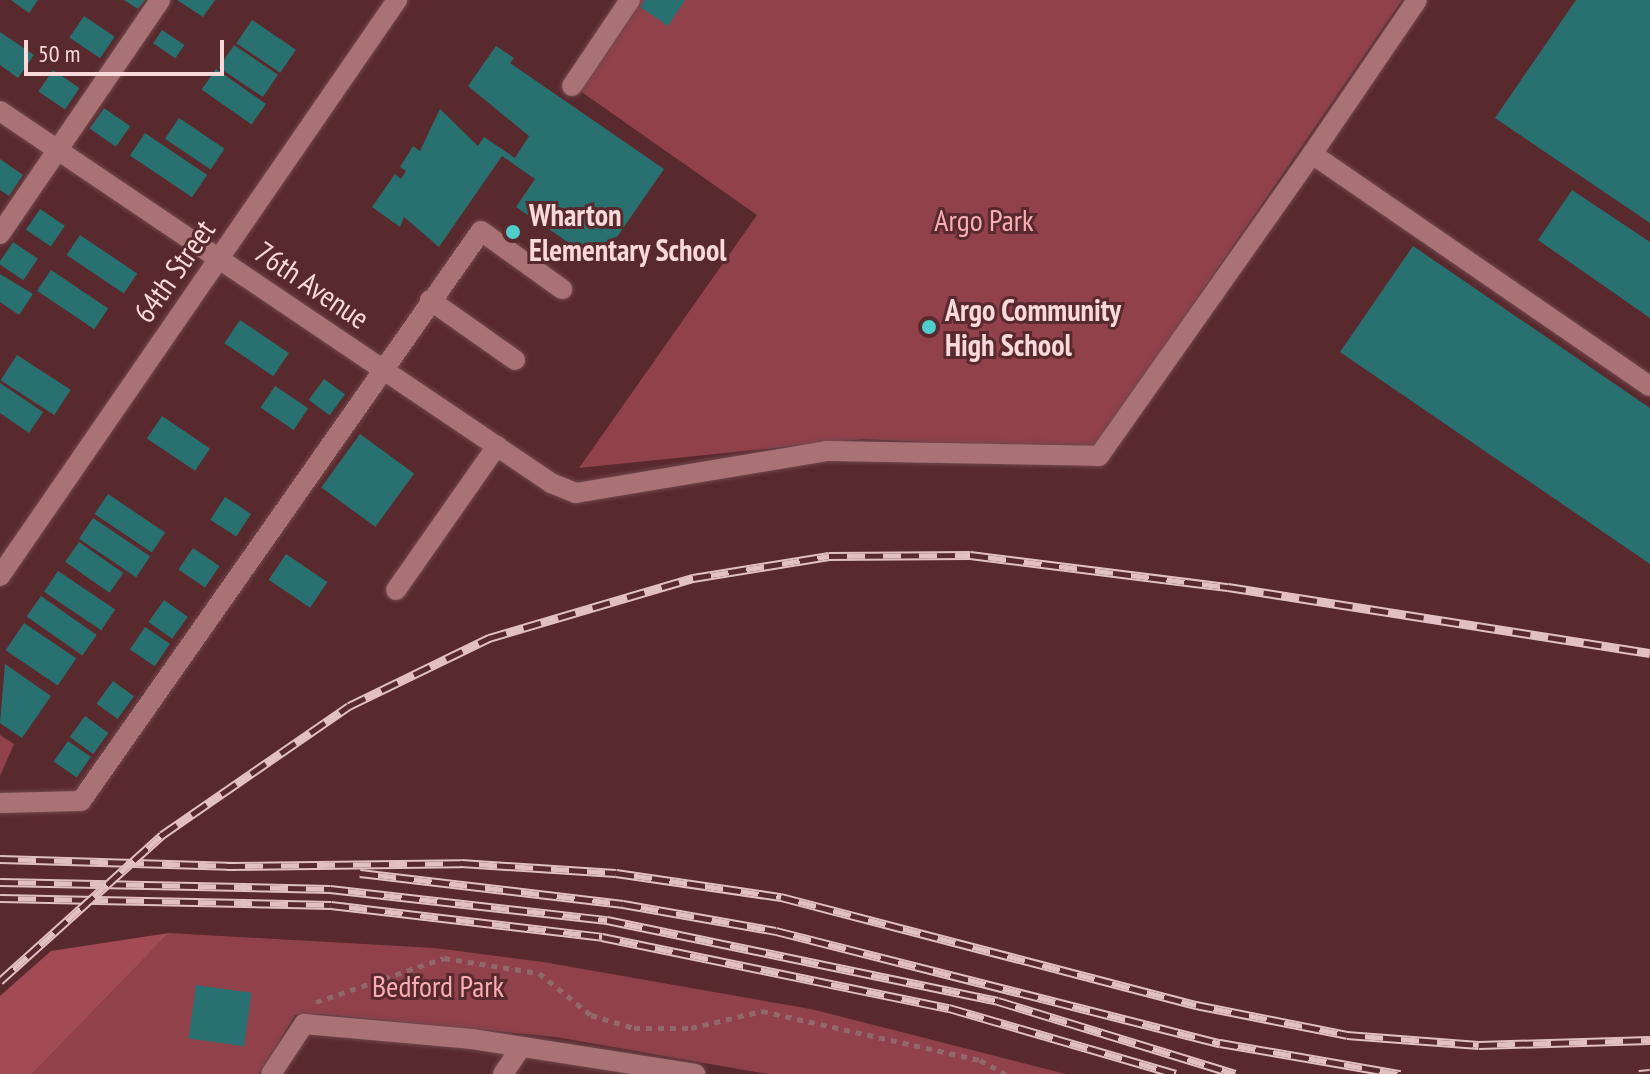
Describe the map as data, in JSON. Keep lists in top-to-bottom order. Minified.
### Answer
{"streets":{"street":["64th Street","76th Avenue"]},"crossings":[["64th Street","76th Avenue"]],"parks":["Argo Park","Bedford Park"],"places":["Wharton Elementary School","Argo Community High School"],"scale_bar":"50 m"}
